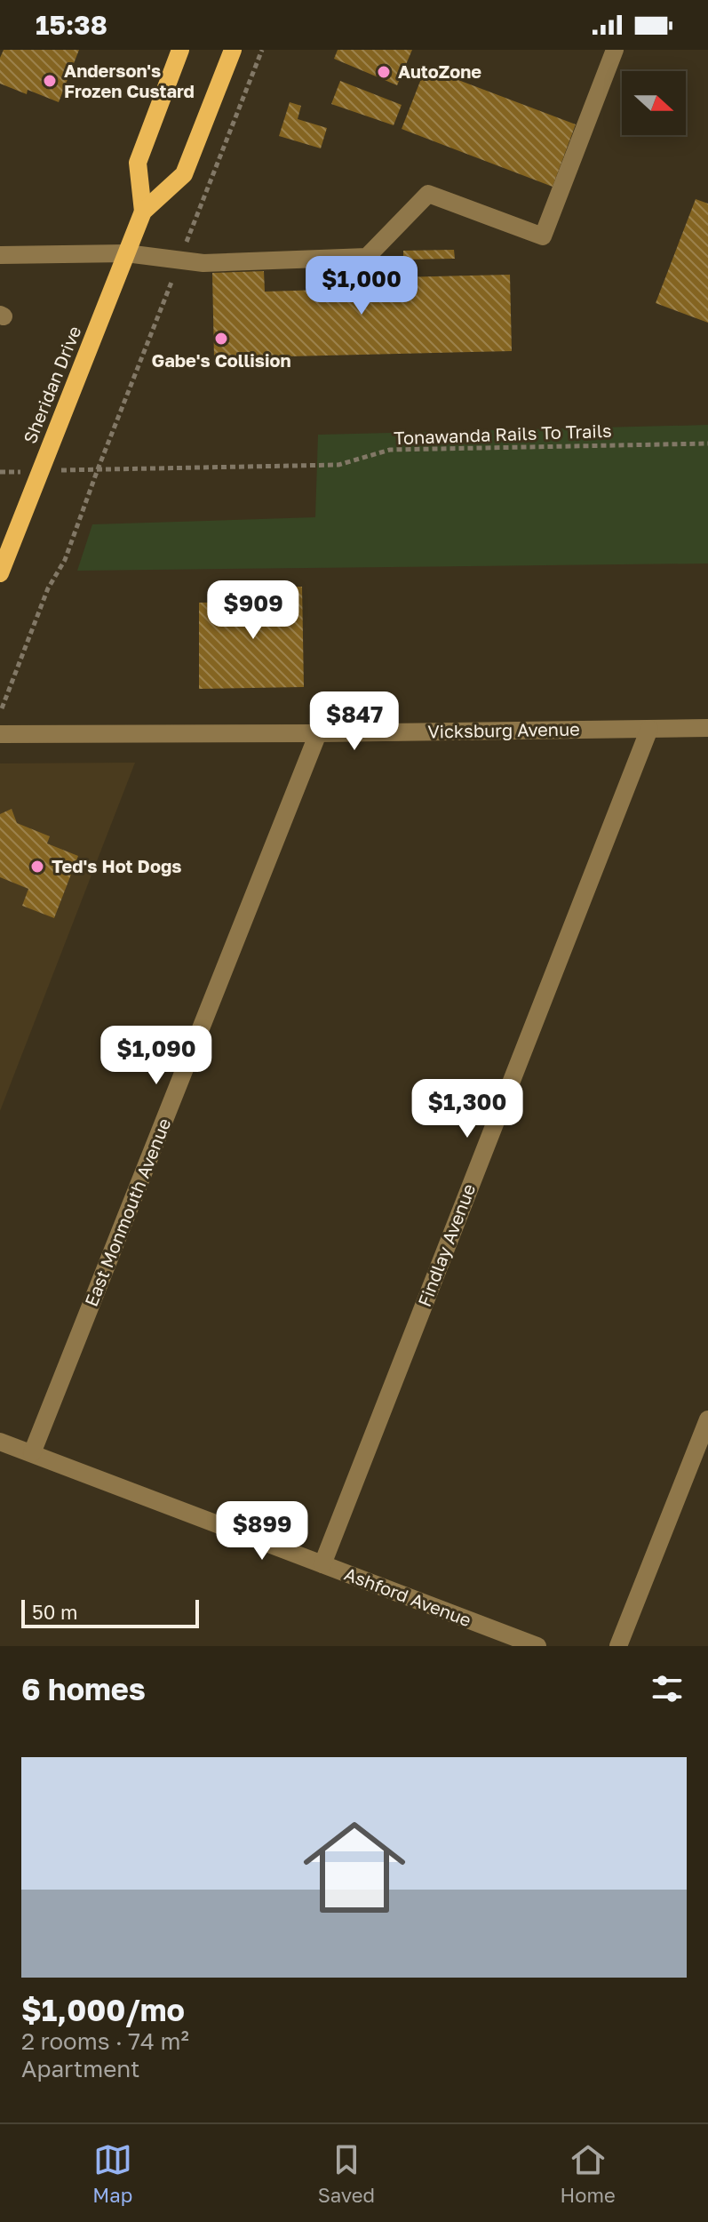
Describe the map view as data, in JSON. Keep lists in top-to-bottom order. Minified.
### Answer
{"streets":{"main road":["Sheridan Drive"],"street":["Vicksburg Avenue","East Monmouth Avenue","Findlay Avenue","Ashford Avenue"],"path":["Tonawanda Rails To Trails"]},"crossings":[["Vicksburg Avenue","East Monmouth Avenue"],["Vicksburg Avenue","Findlay Avenue"],["East Monmouth Avenue","Ashford Avenue"],["Findlay Avenue","Ashford Avenue"]],"places":["AutoZone","Anderson's Frozen Custard","Gabe's Collision","Ted's Hot Dogs"],"scale_bar":"50 m","north":"right","page":{"status":"15:38","price":["$1,000","$909","$847","$1,090","$1,300","$899"],"scale":"50 m","heading":"6 homes","list":[{"name":"$1,000/mo","note":"2 rooms · 74 m² · Apartment"}],"tabs":["Map","Saved","Home"]}}
